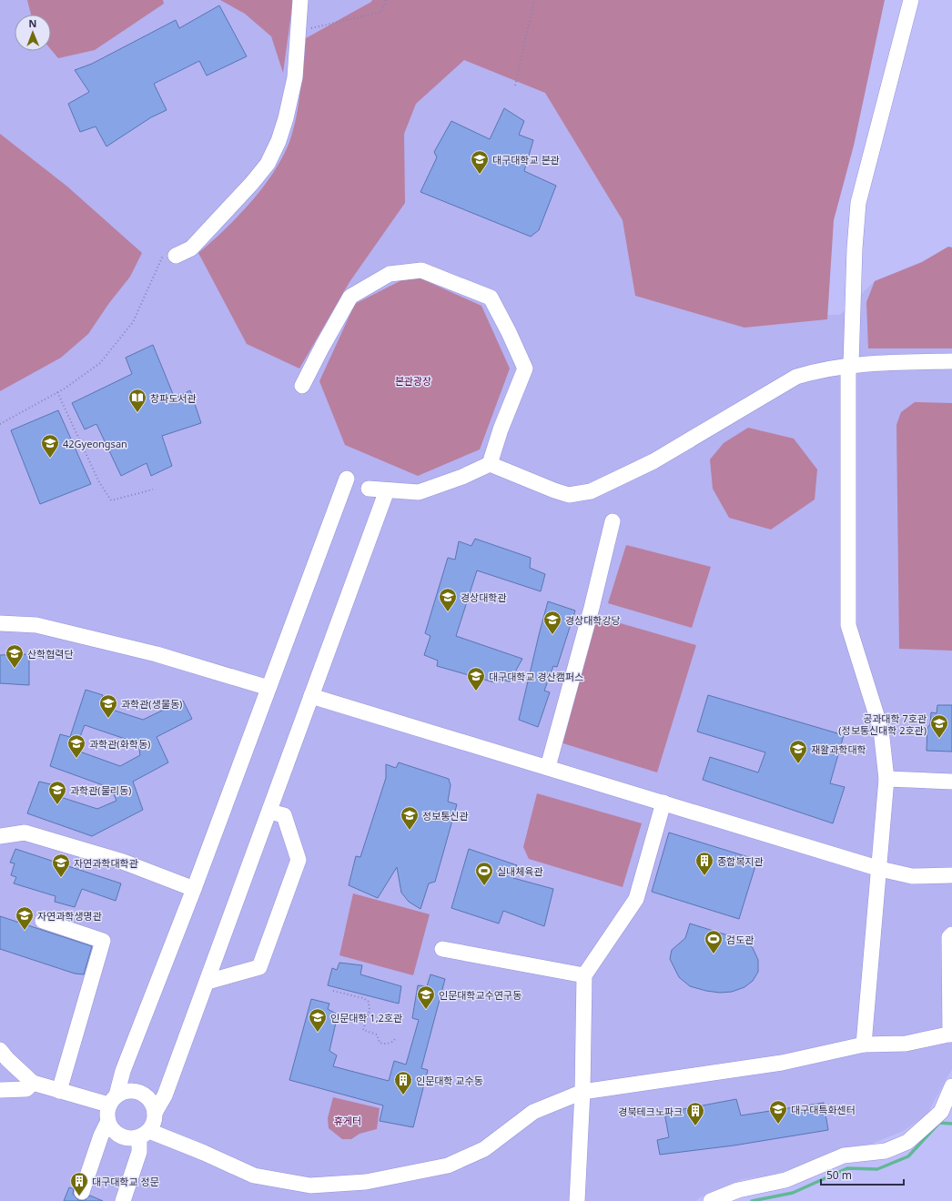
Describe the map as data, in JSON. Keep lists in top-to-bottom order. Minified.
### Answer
{"parks":["본관광장","휴게터"],"places":{"school or university":["대구대학교 본관","42Gyeongsan","경상대학관","경상대학강당","산학협력단","대구대학교 경산캠퍼스","과학관(생물동)","공과대학 7호관 (정보통신대학 2호관)","과학관(화학동)","재활과학대학","과학관(물리동)","정보통신관","자연과학대학관","자연과학생명관","인문대학교수연구동","인문대학 1,2호관","대구대특화센터"],"library":["창파도서관"],"building":["종합복지관","인문대학 교수동","경북테크노파크","대구대학교 정문"],"sports":["실내체육관","검도관"]},"scale_bar":"50 m","north":"top"}
